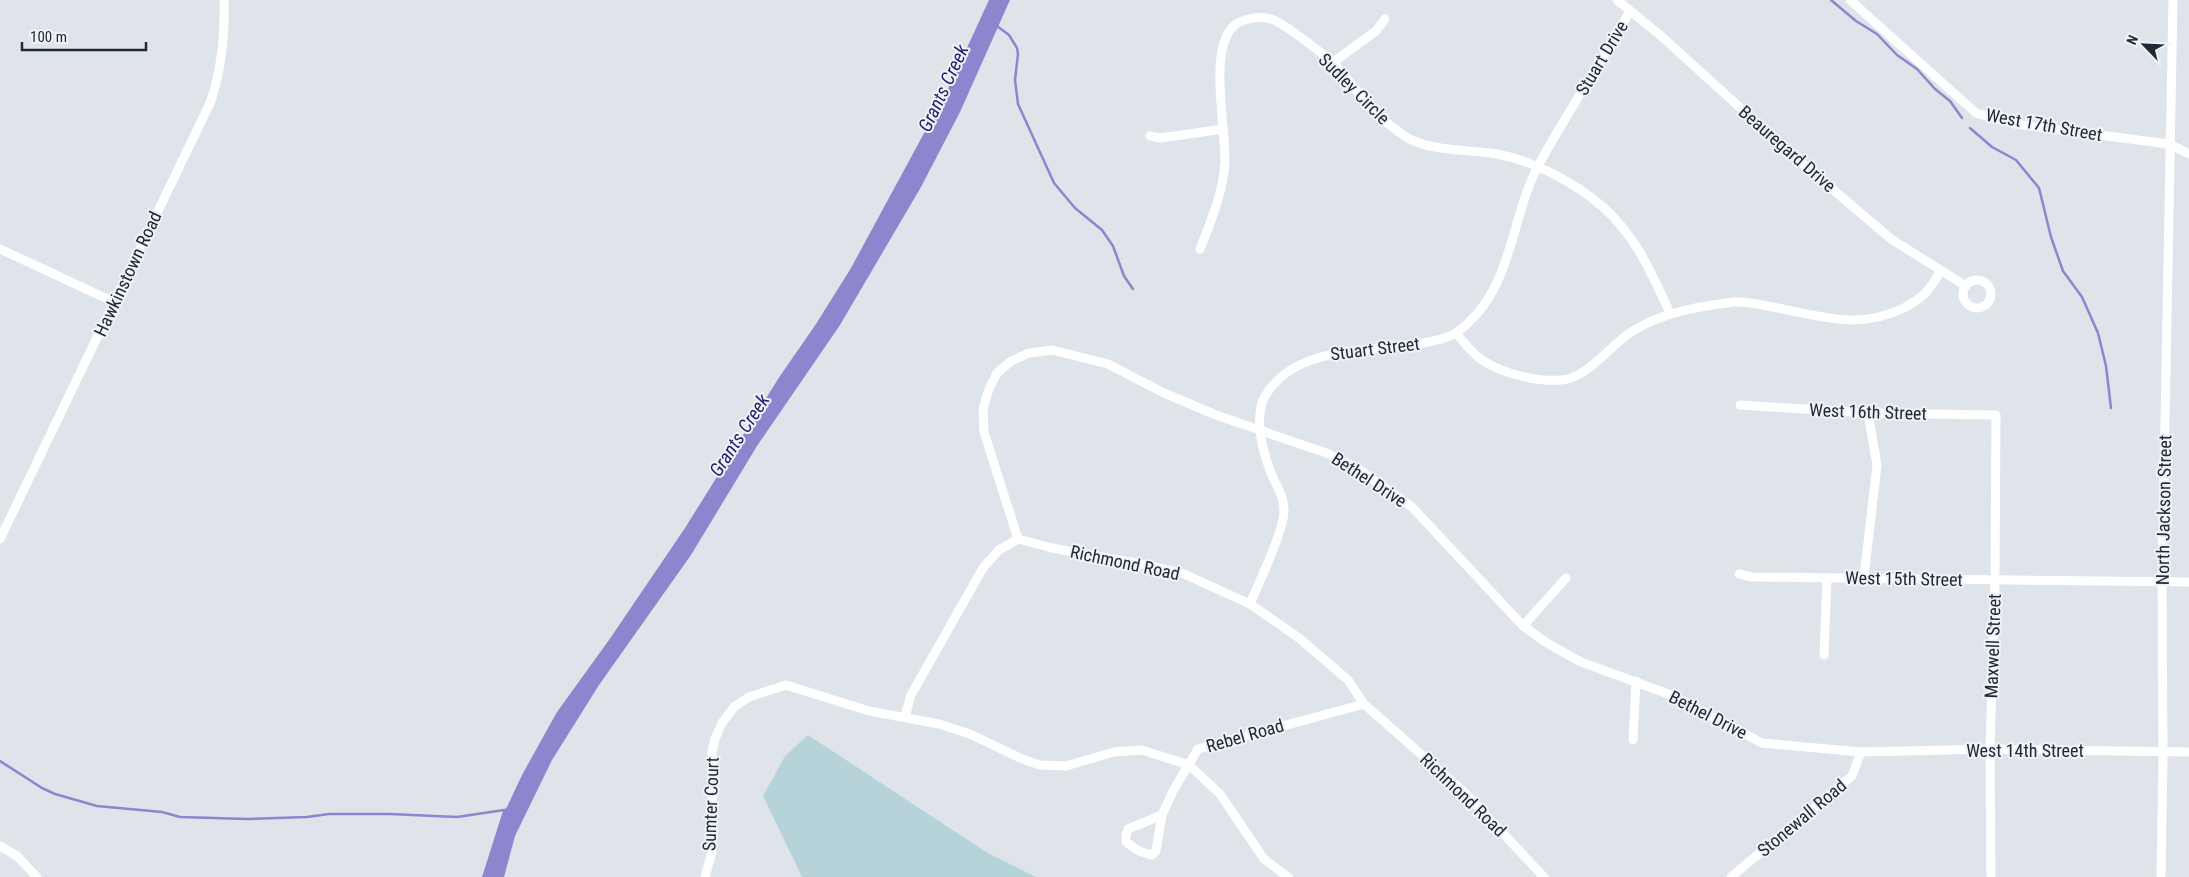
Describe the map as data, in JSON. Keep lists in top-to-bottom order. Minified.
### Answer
{"streets":{"street":["Stuart Drive","Sudley Circle","West 17th Street","Beauregard Drive","Hawkinstown Road","Stuart Street","West 16th Street","Bethel Drive","North Jackson Street","Richmond Road","West 15th Street","Maxwell Street","Rebel Road","West 14th Street","Sumter Court","Stonewall Road"]},"crossings":[["Stuart Drive","Beauregard Drive"],["Stuart Drive","Stuart Street"],["Sudley Circle","Stuart Street"],["West 17th Street","North Jackson Street"],["Stuart Street","Bethel Drive"],["Stuart Street","Richmond Road"],["West 16th Street","Maxwell Street"],["Bethel Drive","Richmond Road"],["Bethel Drive","West 14th Street"],["Bethel Drive","Stonewall Road"],["North Jackson Street","West 15th Street"],["North Jackson Street","West 14th Street"],["Richmond Road","Rebel Road"],["West 15th Street","Maxwell Street"],["Maxwell Street","West 14th Street"],["Rebel Road","Sumter Court"],["West 14th Street","Stonewall Road"]],"water":["Grants Creek"],"scale_bar":"100 m","north":"top left"}
